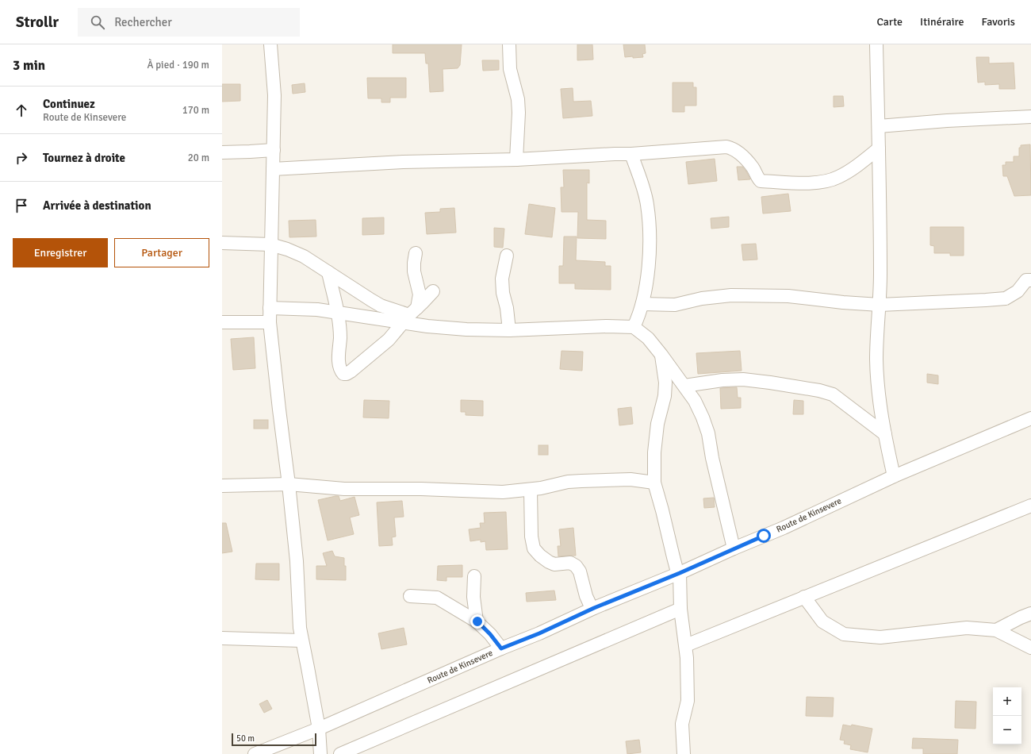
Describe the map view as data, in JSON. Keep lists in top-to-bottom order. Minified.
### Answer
{"streets":{"street":["Route de Kinsevere"]},"scale_bar":"50 m","page":{"header":"Strollr","search":"Rechercher","nav":["Carte","Itinéraire","Favoris"],"heading":["3 min","À pied · 190 m"],"list":[["Continuez","Route de Kinsevere","170 m"],["Tournez à droite","20 m"],"Arrivée à destination"],"buttons":["Enregistrer","Partager"],"map_buttons":["+","−"],"scale":"50 m"}}
